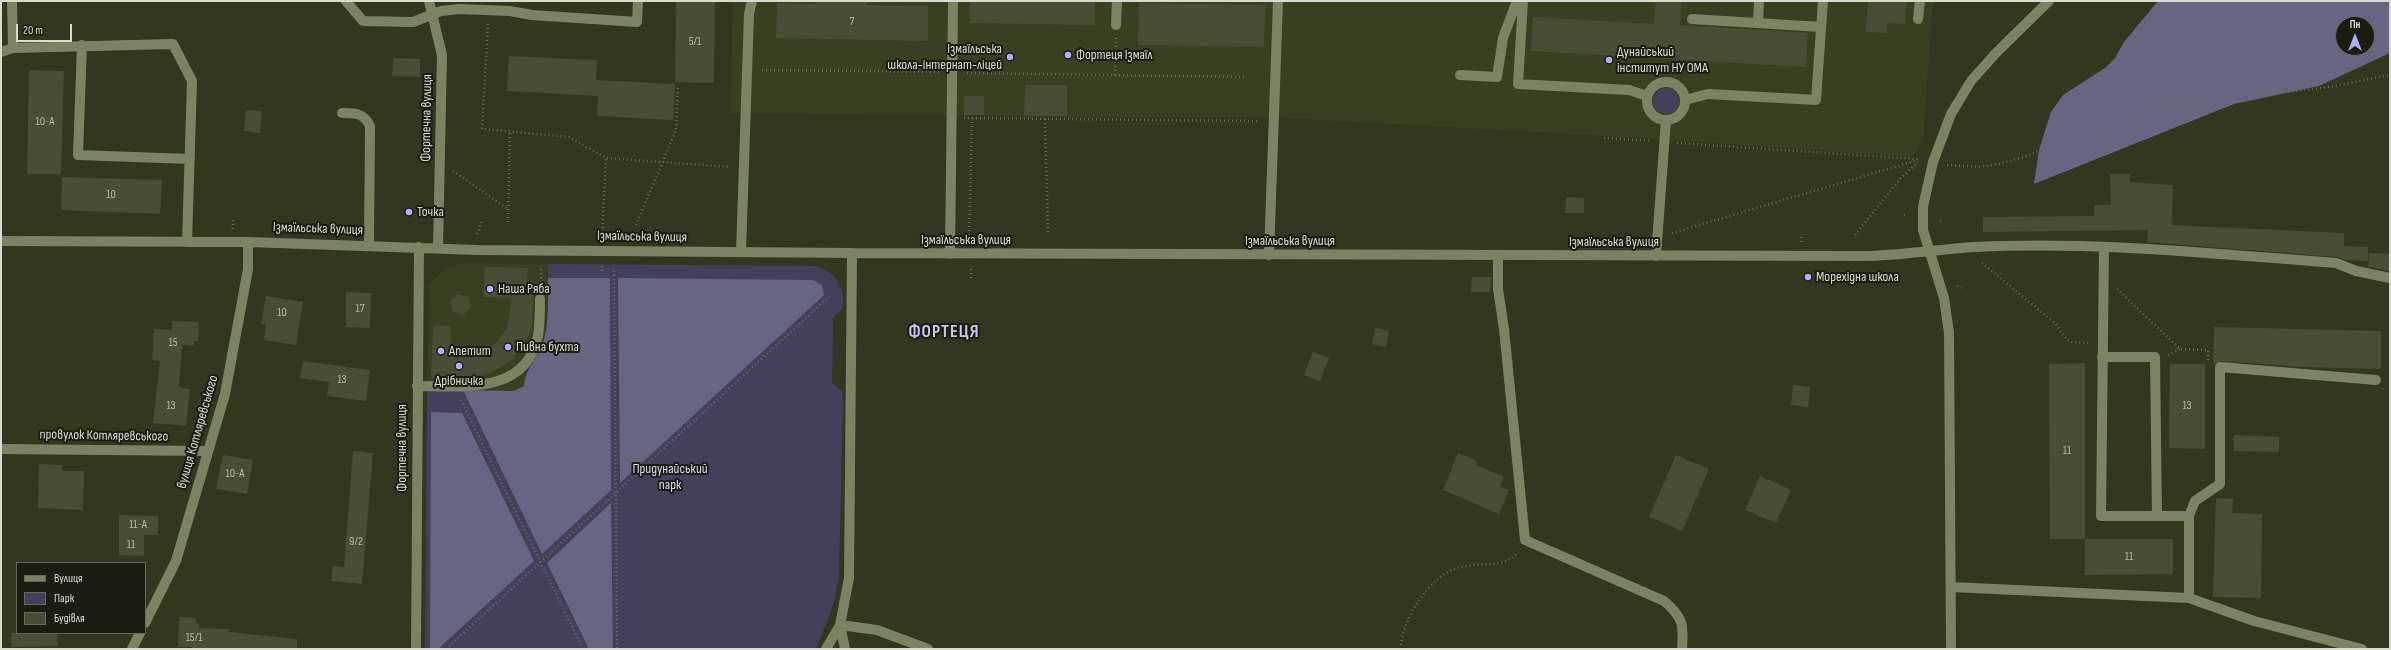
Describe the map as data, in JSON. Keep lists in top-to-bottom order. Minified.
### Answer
{"streets":{"street":["Фортечна вулиця","Ізмаїльська вулиця","вулиця Котляревського","провулок Котляревського"]},"crossings":[["Фортечна вулиця","Ізмаїльська вулиця"],["Ізмаїльська вулиця","вулиця Котляревського"],["вулиця Котляревського","провулок Котляревського"]],"districts":["ФОРТЕЦЯ"],"parks":["Придунайський парк"],"places":["Фортеця Ізмаїл","Ізмаїльська школа-інтернат-ліцей","Дунайський інститут НУ ОМА","Точка","Морехідна школа","Наша Ряба","Пивна бухта","Апетит","Дрібничка"],"house_numbers":["7","5/1","10-А","10","17","10","15","13","13","13","11","10-А","11-А","9/2","11","11","15/1"],"legend":["Вулиця","Парк","Будівля"],"scale_bar":"20 m","north":"top"}
